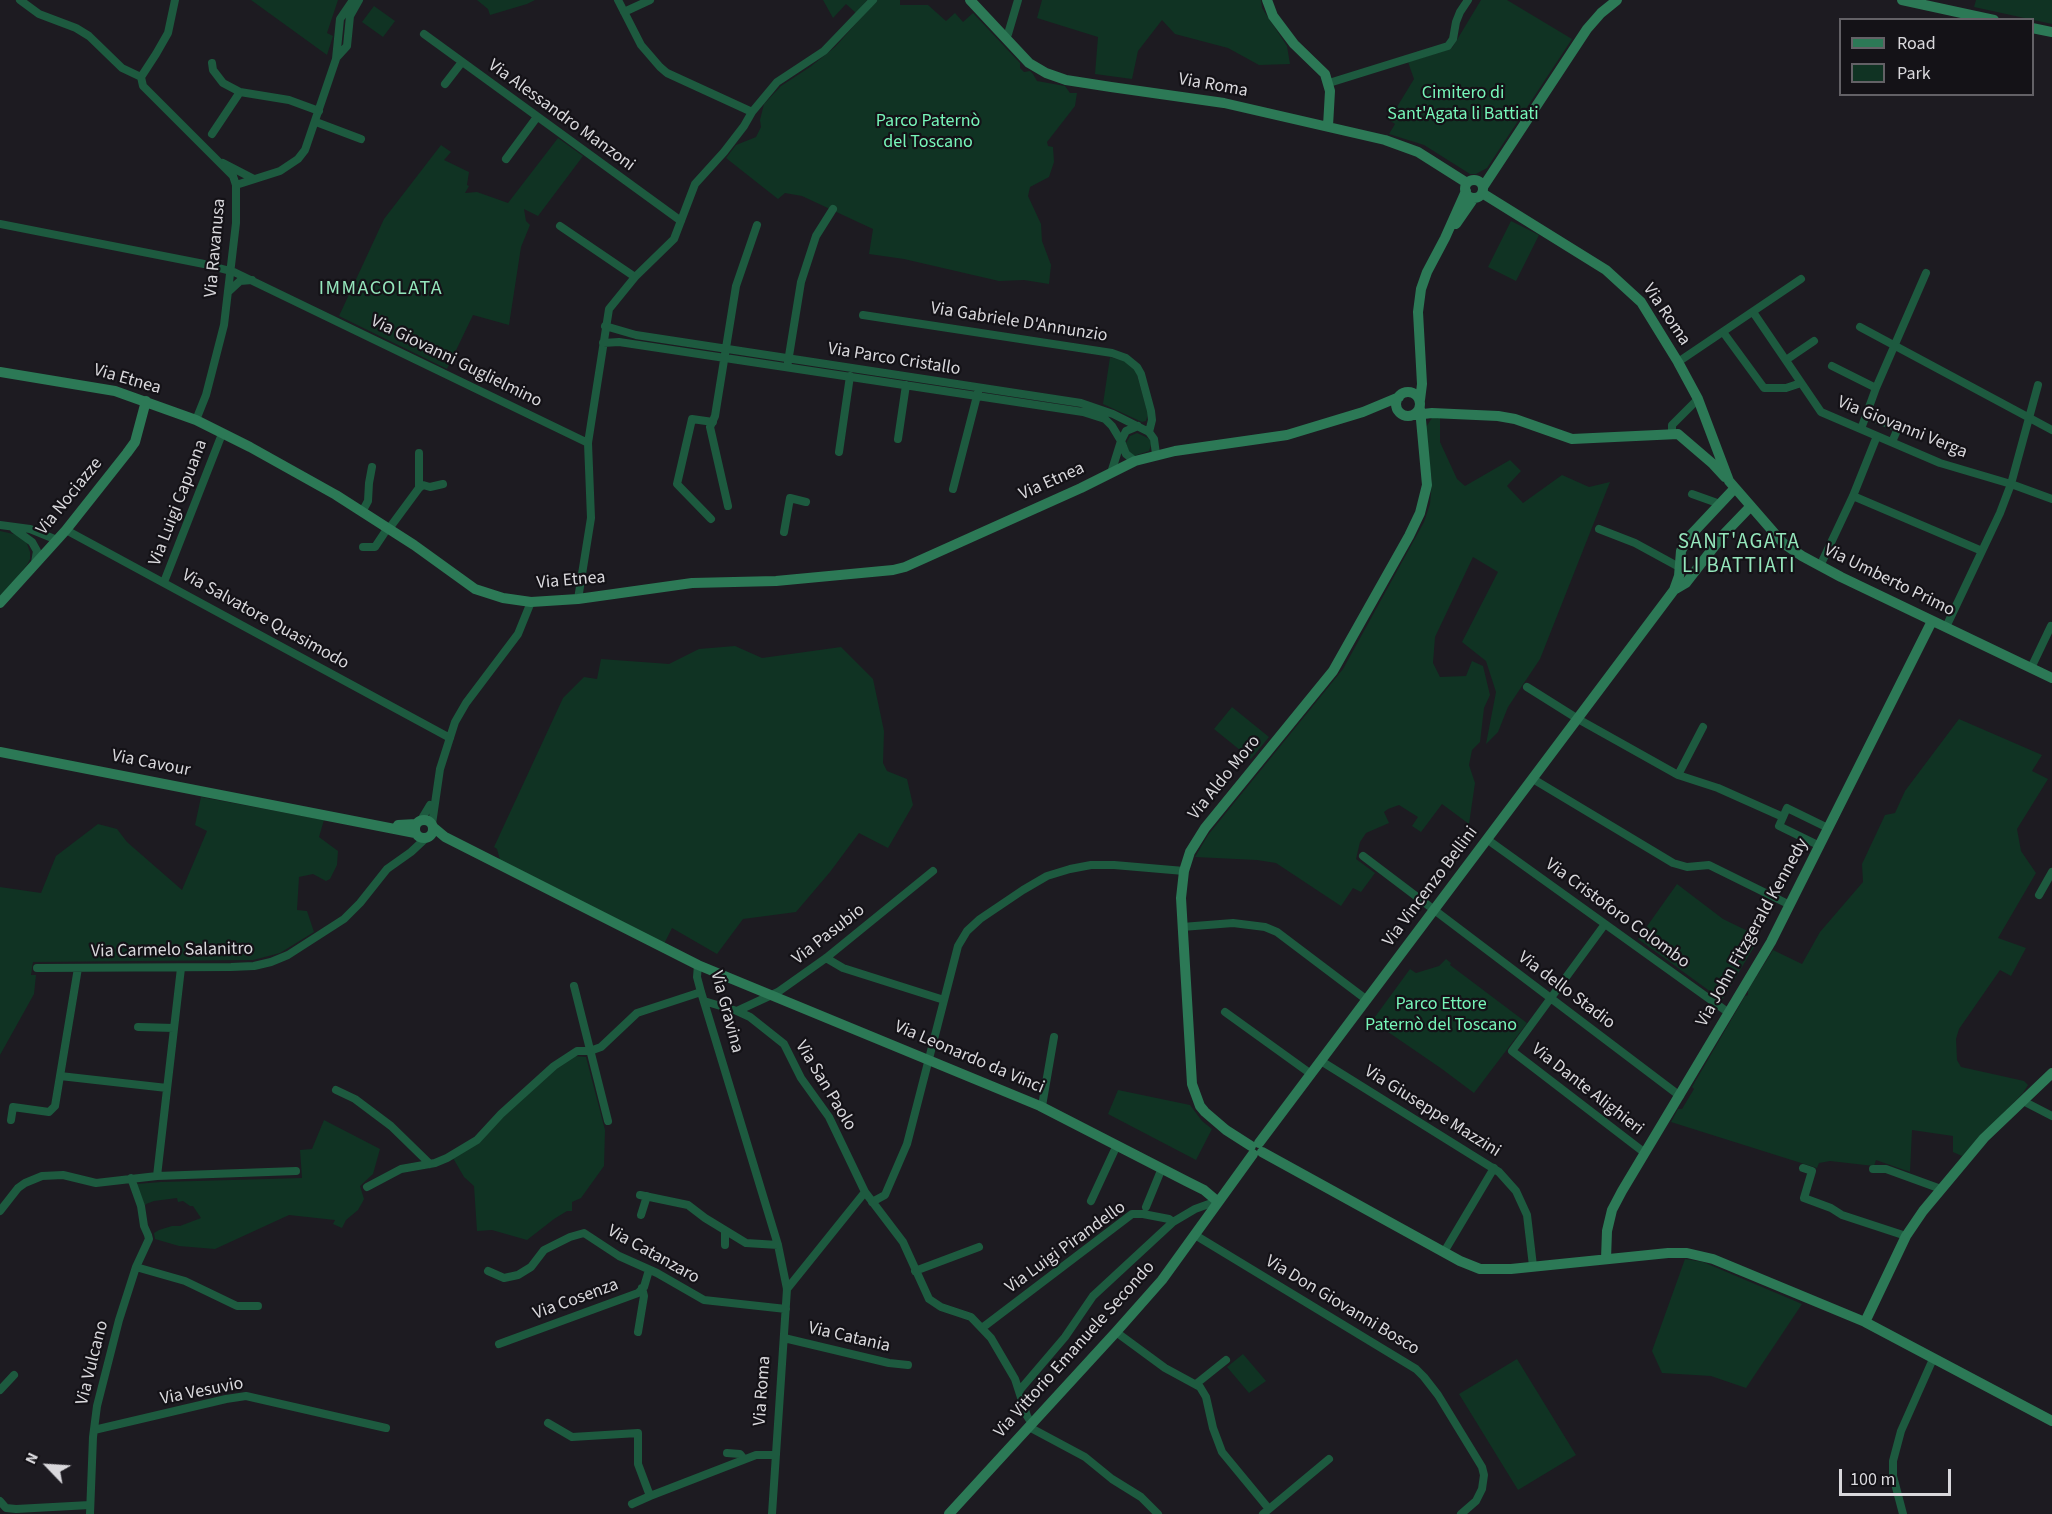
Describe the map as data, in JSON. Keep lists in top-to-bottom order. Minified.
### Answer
{"streets":{"main road":["Via Roma","Via Etnea","Via Nociazze","Via Umberto Primo","Via Cavour","Via Aldo Moro","Via Vincenzo Bellini","Via John Fitzgerald Kennedy","Via Gravina","Via Leonardo da Vinci","Via Vittorio Emanuele Secondo"],"street":["Via Alessandro Manzoni","Via Ravanusa","Via Gabriele D'Annunzio","Via Parco Cristallo","Via Giovanni Guglielmino","Via Giovanni Verga","Via Luigi Capuana","Via Salvatore Quasimodo","Via Cristoforo Colombo","Via Pasubio","Via Carmelo Salanitro","Via dello Stadio","Via San Paolo","Via Dante Alighieri","Via Giuseppe Mazzini","Via Luigi Pirandello","Via Catanzaro","Via Cosenza","Via Don Giovanni Bosco","Via Catania","Via Vulcano","Via Vesuvio"]},"crossings":[["Via Roma","Via Umberto Primo"],["Via Roma","Via Gravina"],["Via Roma","Via Catanzaro"],["Via Roma","Via Catania"],["Via Ravanusa","Via Giovanni Guglielmino"],["Via Ravanusa","Via Etnea"],["Via Gabriele D'Annunzio","Via Parco Cristallo"],["Via Gabriele D'Annunzio","Via Etnea"],["Via Parco Cristallo","Via Etnea"],["Via Etnea","Via Nociazze"],["Via Etnea","Via Luigi Capuana"],["Via Nociazze","Via Salvatore Quasimodo"],["Via Luigi Capuana","Via Salvatore Quasimodo"],["Via Umberto Primo","Via John Fitzgerald Kennedy"],["Via Cavour","Via Carmelo Salanitro"],["Via Cavour","Via Gravina"],["Via Aldo Moro","Via Vincenzo Bellini"],["Via Aldo Moro","Via John Fitzgerald Kennedy"],["Via Aldo Moro","Via Giuseppe Mazzini"],["Via Vincenzo Bellini","Via Cristoforo Colombo"],["Via Vincenzo Bellini","Via dello Stadio"],["Via Vincenzo Bellini","Via Leonardo da Vinci"],["Via Vincenzo Bellini","Via Giuseppe Mazzini"],["Via Vincenzo Bellini","Via Vittorio Emanuele Secondo"],["Via Cristoforo Colombo","Via John Fitzgerald Kennedy"],["Via John Fitzgerald Kennedy","Via dello Stadio"],["Via John Fitzgerald Kennedy","Via Dante Alighieri"],["Via Pasubio","Via Leonardo da Vinci"],["Via Pasubio","Via San Paolo"],["Via Carmelo Salanitro","Via Gravina"],["Via dello Stadio","Via Dante Alighieri"],["Via Gravina","Via Leonardo da Vinci"],["Via Gravina","Via San Paolo"],["Via Leonardo da Vinci","Via Vittorio Emanuele Secondo"],["Via San Paolo","Via Luigi Pirandello"],["Via San Paolo","Via Vittorio Emanuele Secondo"],["Via Catanzaro","Via Cosenza"],["Via Don Giovanni Bosco","Via Vittorio Emanuele Secondo"],["Via Vulcano","Via Vesuvio"]],"districts":["IMMACOLATA","SANT'AGATA LI BATTIATI"],"parks":["Cimitero di Sant'Agata li Battiati","Parco Paternò del Toscano","Parco Ettore Paternò del Toscano"],"legend":["Road","Park"],"scale_bar":"100 m","north":"top left"}
